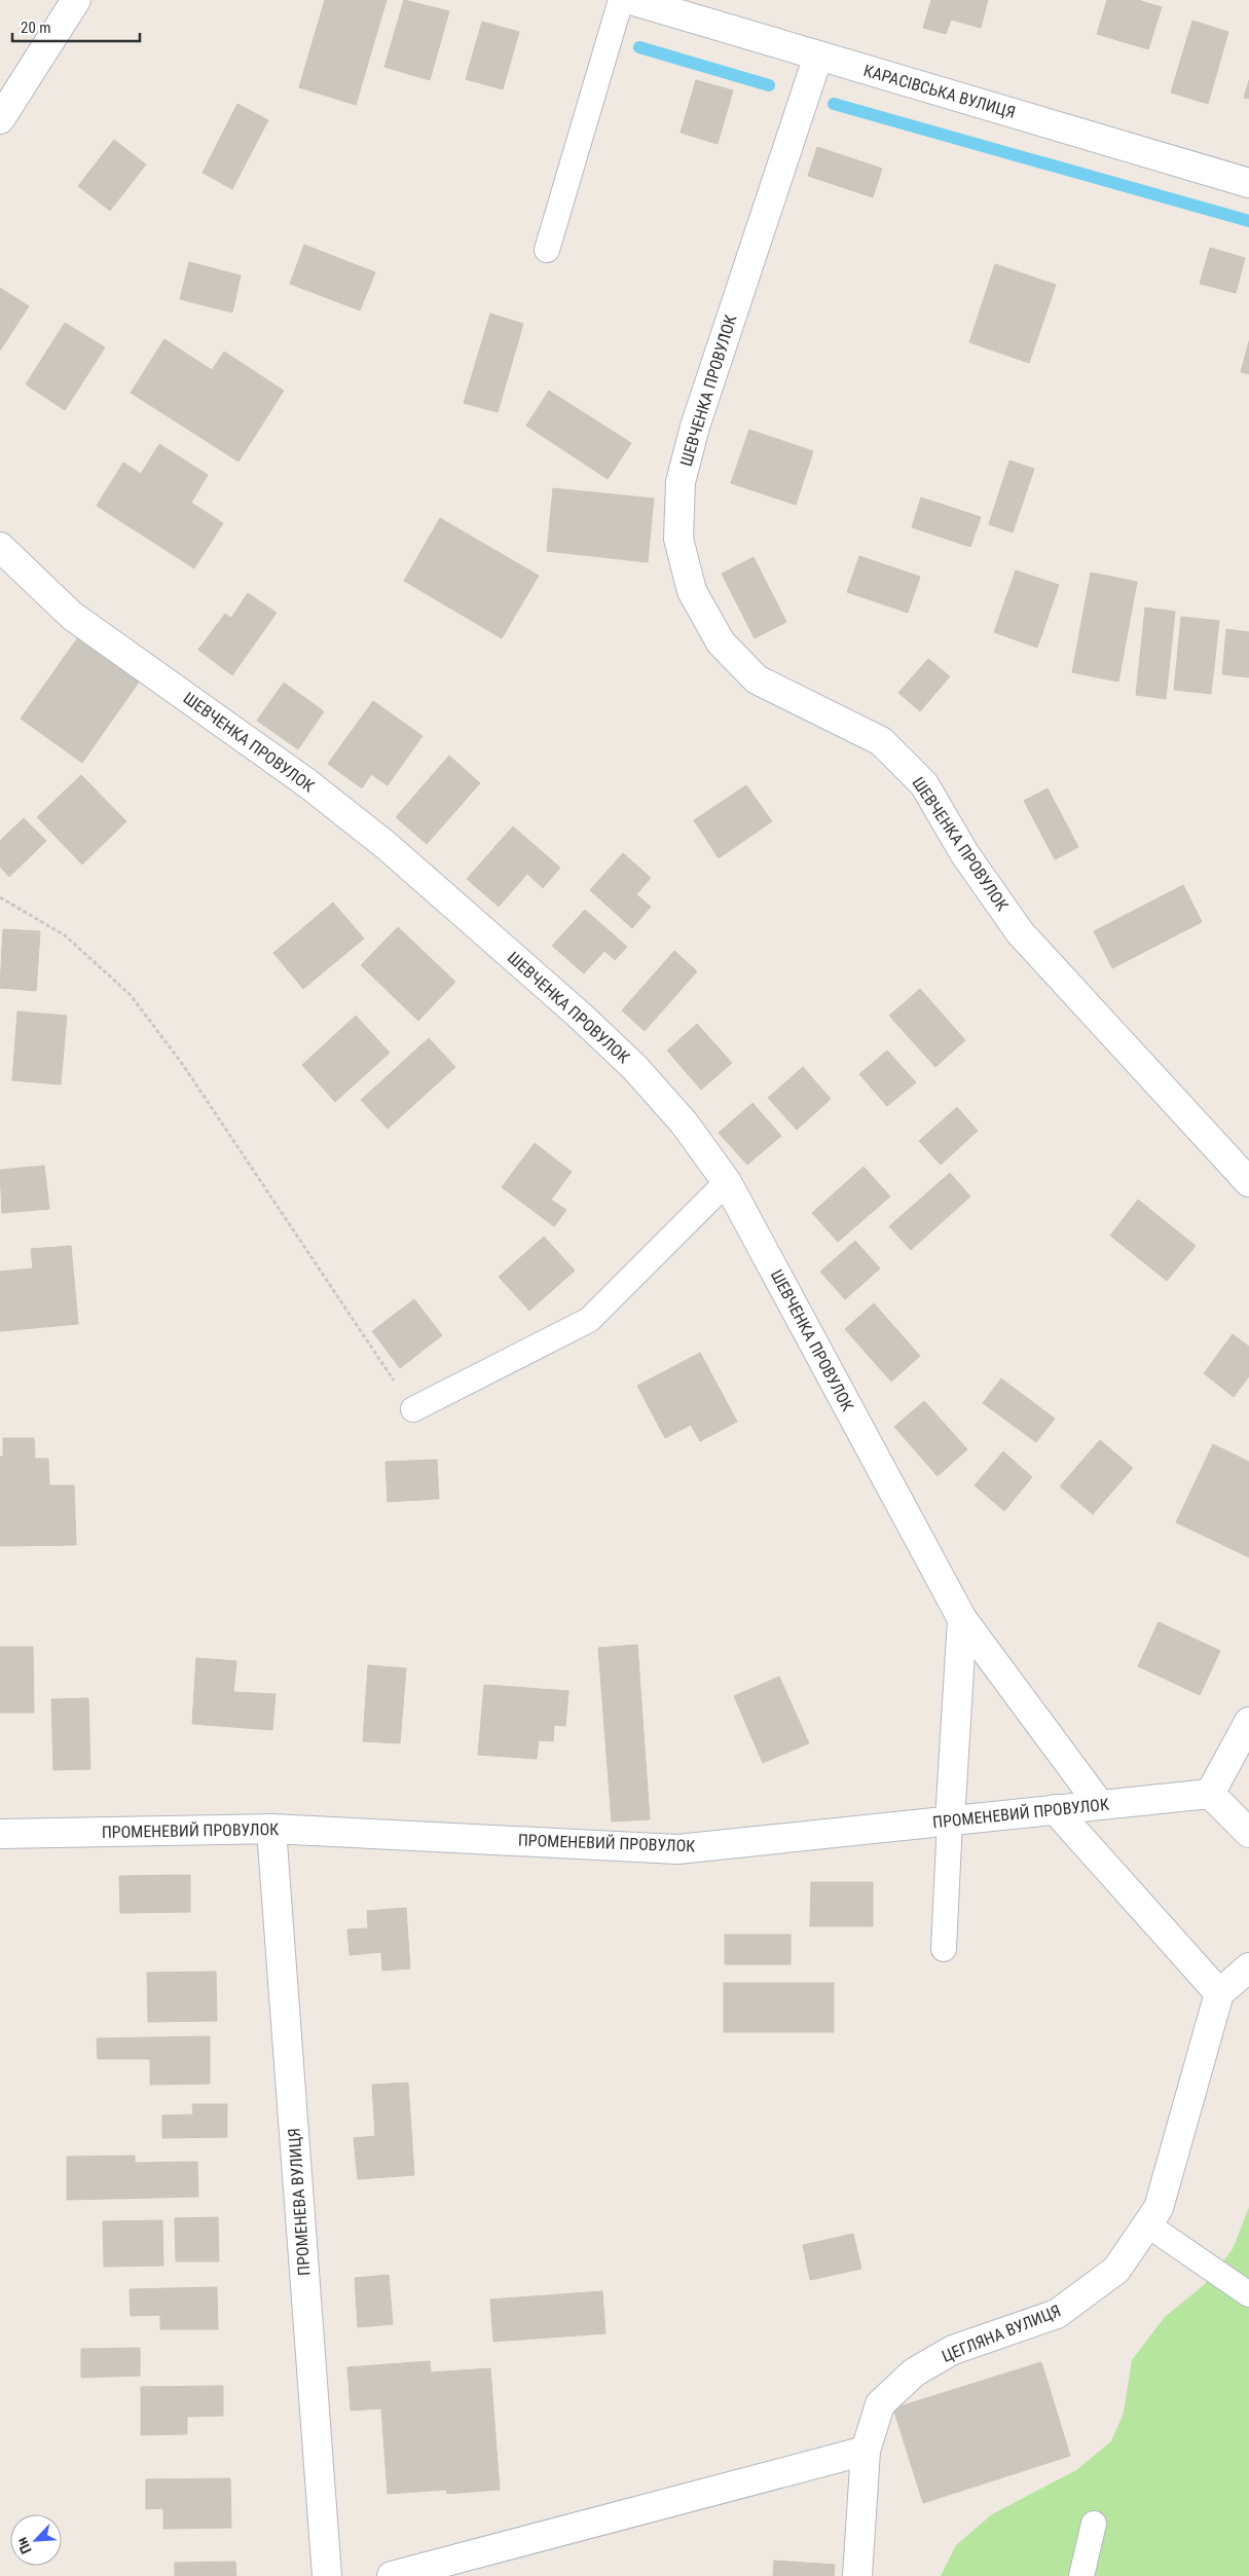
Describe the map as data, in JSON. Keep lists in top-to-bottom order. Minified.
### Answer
{"streets":{"street":["КАРАСІВСЬКА ВУЛИЦЯ","ШЕВЧЕНКА ПРОВУЛОК","ПРОМЕНЕВИЙ ПРОВУЛОК","ПРОМЕНЕВА ВУЛИЦЯ","ЦЕГЛЯНА ВУЛИЦЯ"]},"crossings":[["КАРАСІВСЬКА ВУЛИЦЯ","ШЕВЧЕНКА ПРОВУЛОК"],["ШЕВЧЕНКА ПРОВУЛОК","ПРОМЕНЕВИЙ ПРОВУЛОК"],["ПРОМЕНЕВИЙ ПРОВУЛОК","ПРОМЕНЕВА ВУЛИЦЯ"]],"scale_bar":"20 m","north":"bottom left"}
